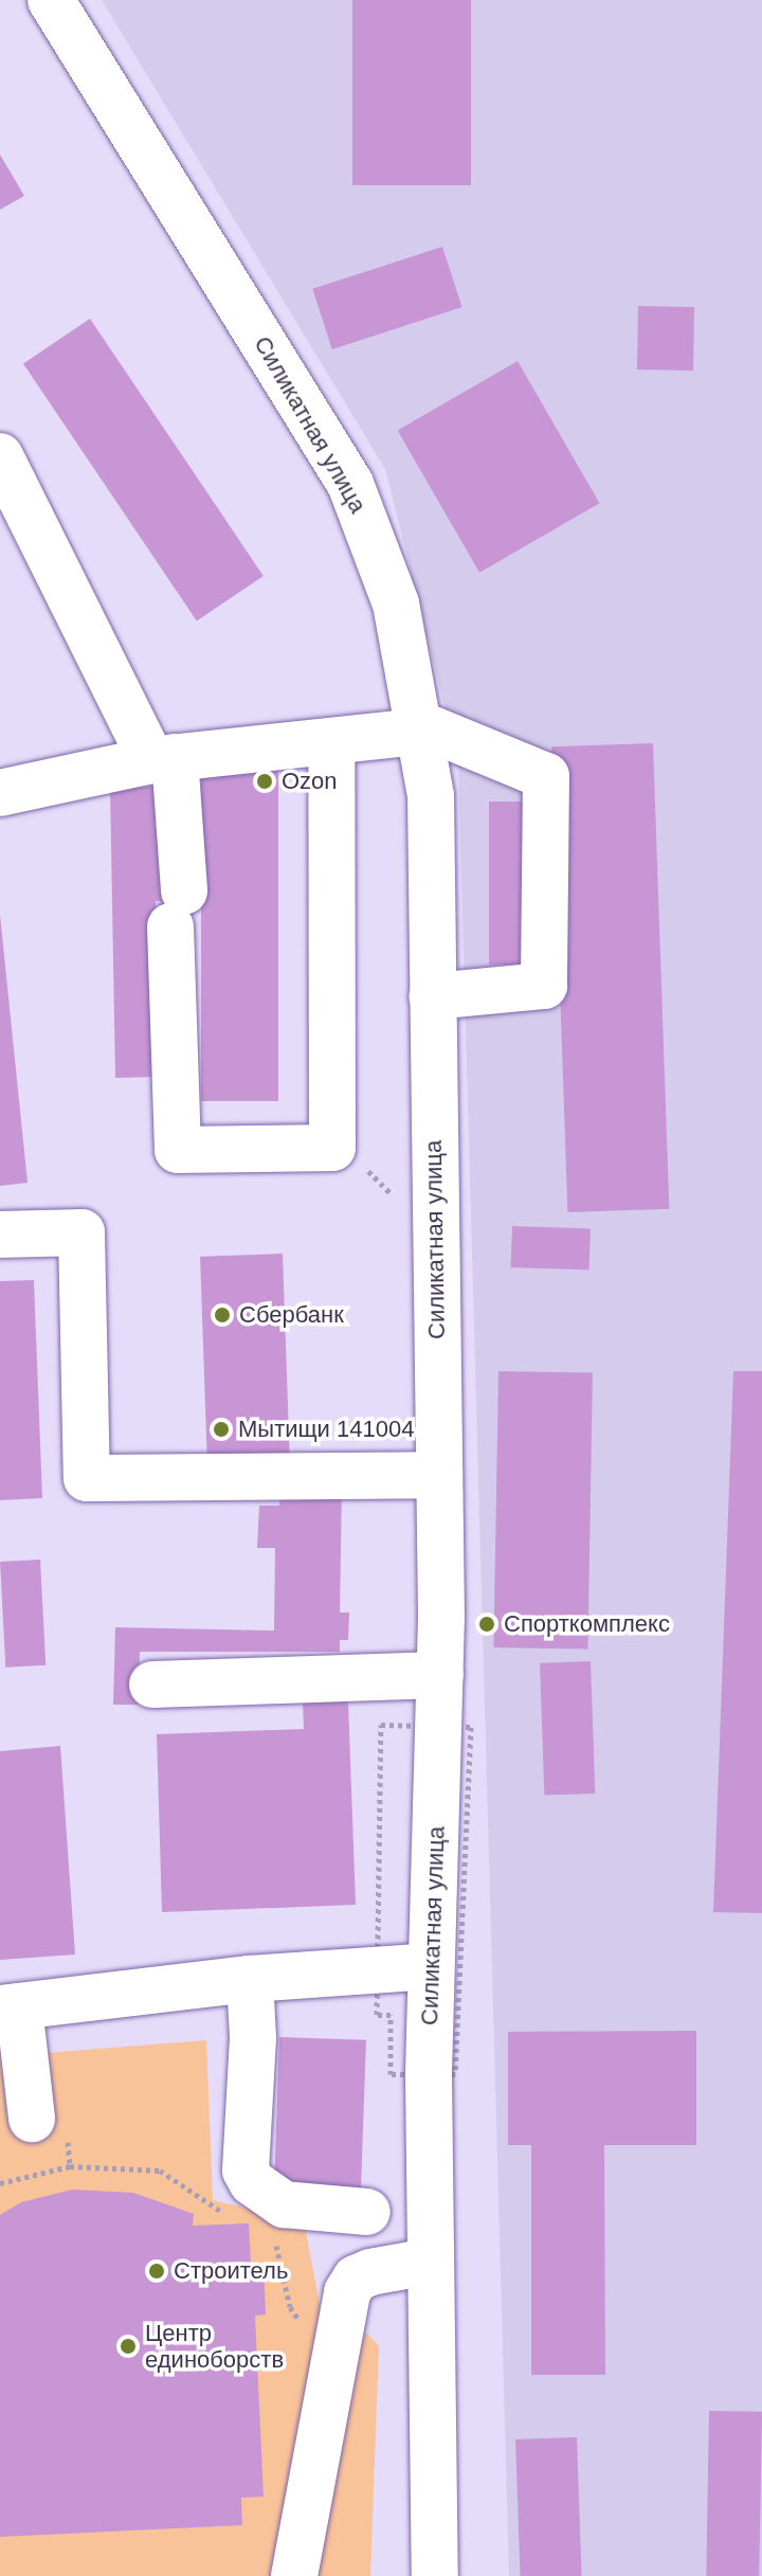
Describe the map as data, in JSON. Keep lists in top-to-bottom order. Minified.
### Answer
{"streets":{"street":["Силикатная улица"]},"places":["Ozon","Сбербанк","Мытищи 141004","Спорткомплекс","Строитель","Центр единоборств"]}
